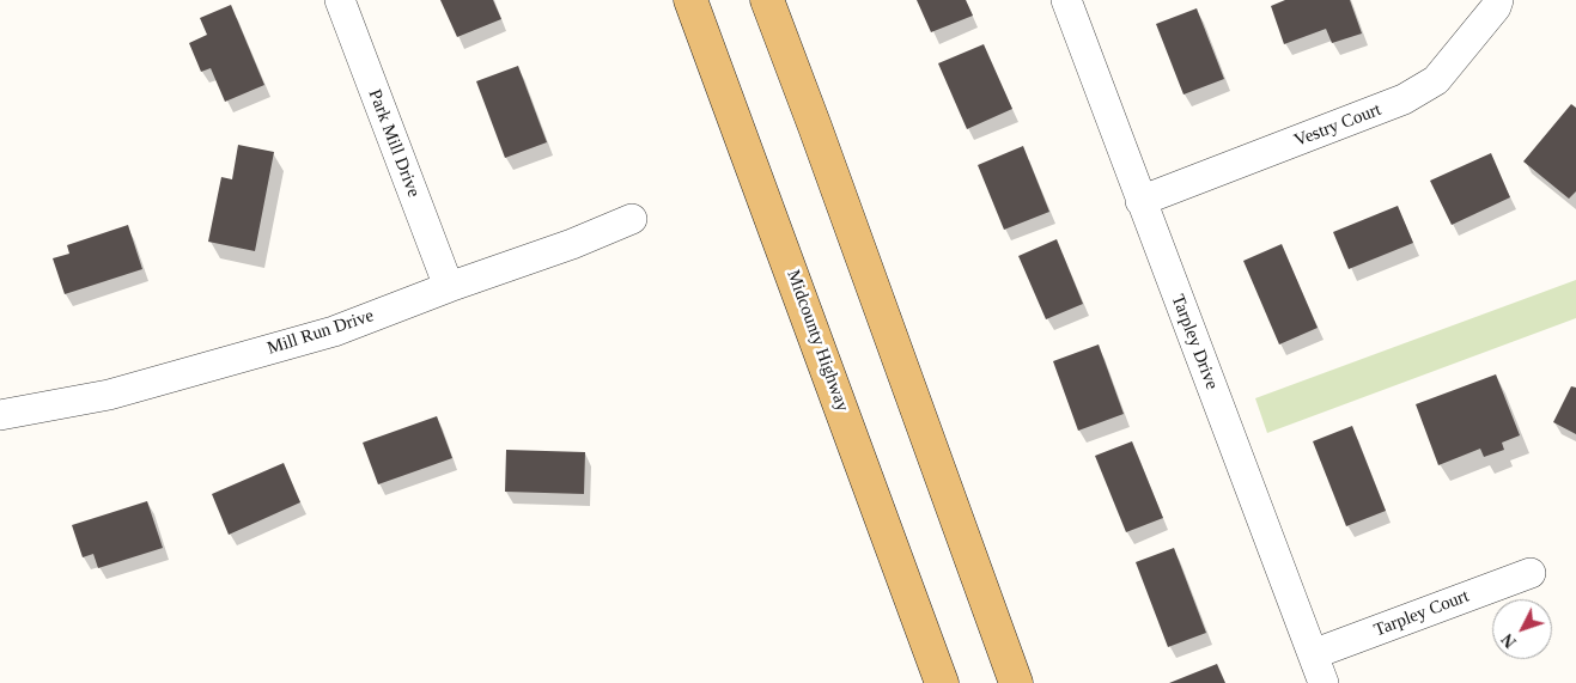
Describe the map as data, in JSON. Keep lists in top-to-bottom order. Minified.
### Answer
{"streets":{"main road":["Midcounty Highway"],"street":["Vestry Court","Park Mill Drive","Mill Run Drive","Tarpley Drive","Tarpley Court"]},"crossings":[["Vestry Court","Tarpley Drive"],["Park Mill Drive","Mill Run Drive"],["Tarpley Drive","Tarpley Court"]],"north":"bottom left"}
